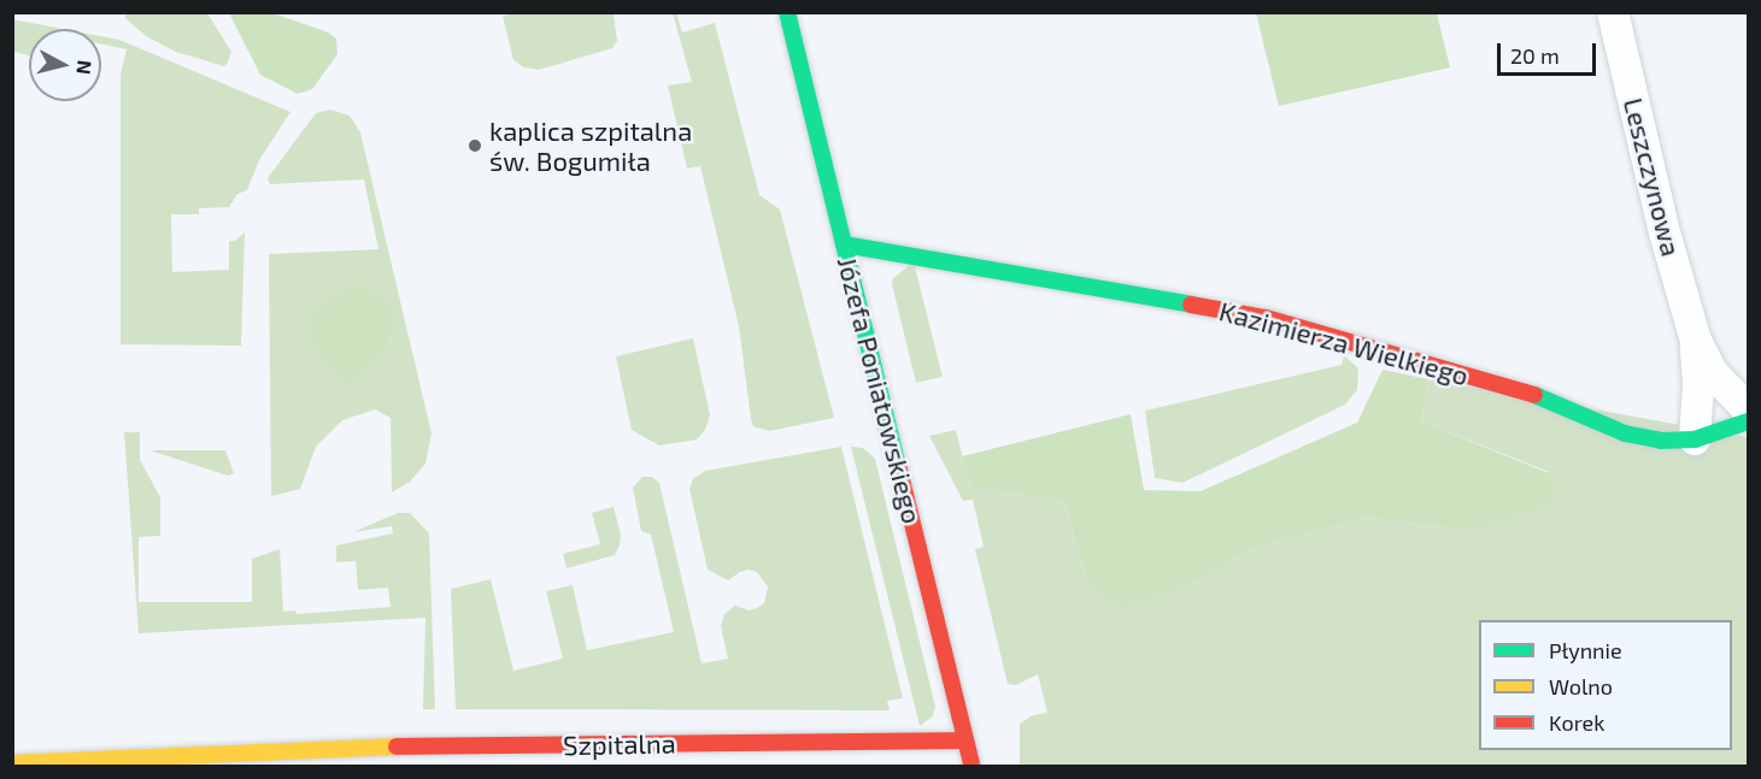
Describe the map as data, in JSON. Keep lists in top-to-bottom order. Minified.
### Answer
{"streets":{"street":["Leszczynowa","Kazimierza Wielkiego","Józefa Poniatowskiego","Szpitalna"]},"crossings":[["Leszczynowa","Kazimierza Wielkiego"],["Kazimierza Wielkiego","Józefa Poniatowskiego"],["Józefa Poniatowskiego","Szpitalna"]],"places":["kaplica szpitalna św. Bogumiła"],"legend":["Płynnie","Wolno","Korek"],"scale_bar":"20 m","north":"right"}
